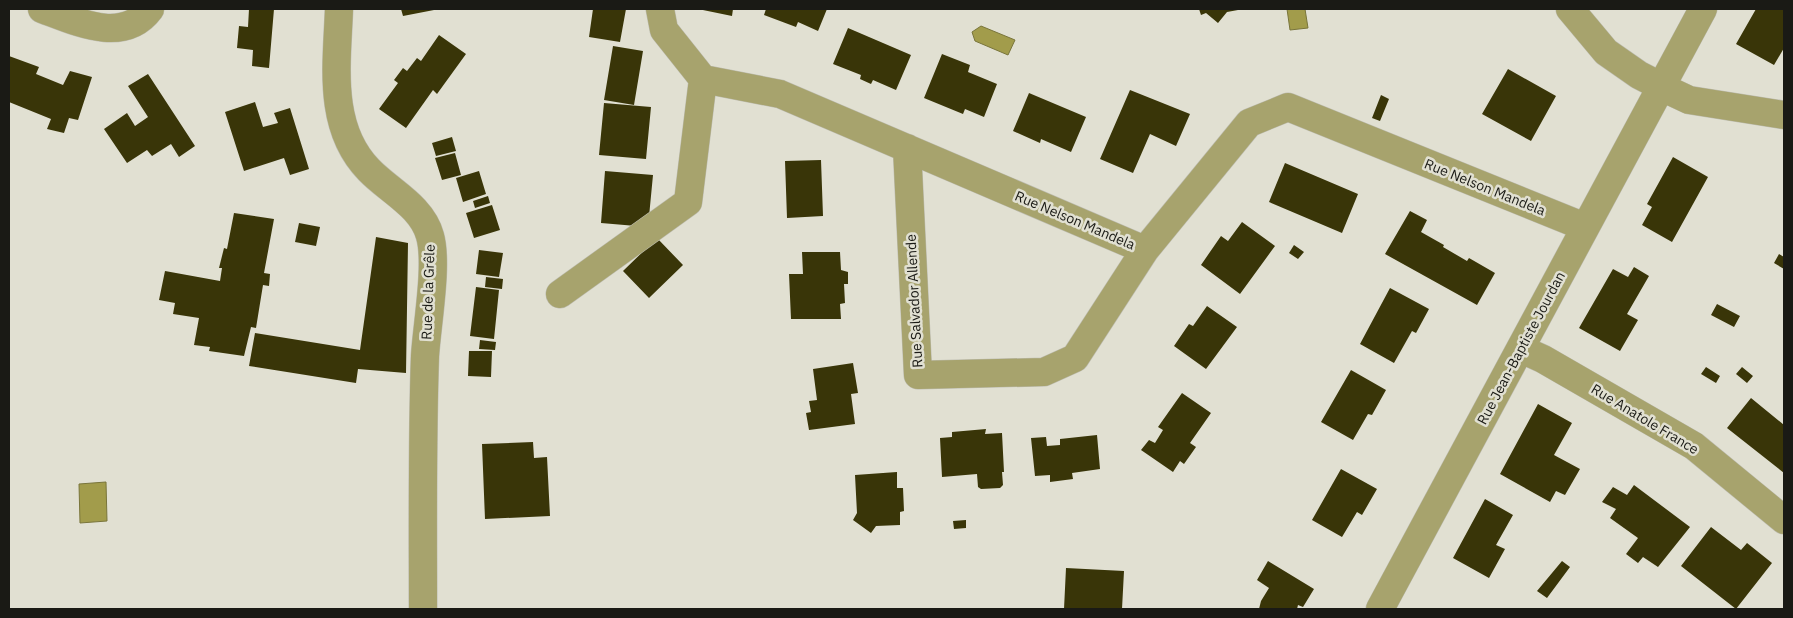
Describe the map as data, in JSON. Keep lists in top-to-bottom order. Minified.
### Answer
{"streets":{"street":["Rue Nelson Mandela","Rue de la Grêle","Rue Salvador Allende","Rue Jean-Baptiste Jourdan","Rue Anatole France"]},"crossings":[["Rue Nelson Mandela","Rue Salvador Allende"],["Rue Nelson Mandela","Rue Jean-Baptiste Jourdan"],["Rue Jean-Baptiste Jourdan","Rue Anatole France"]]}
